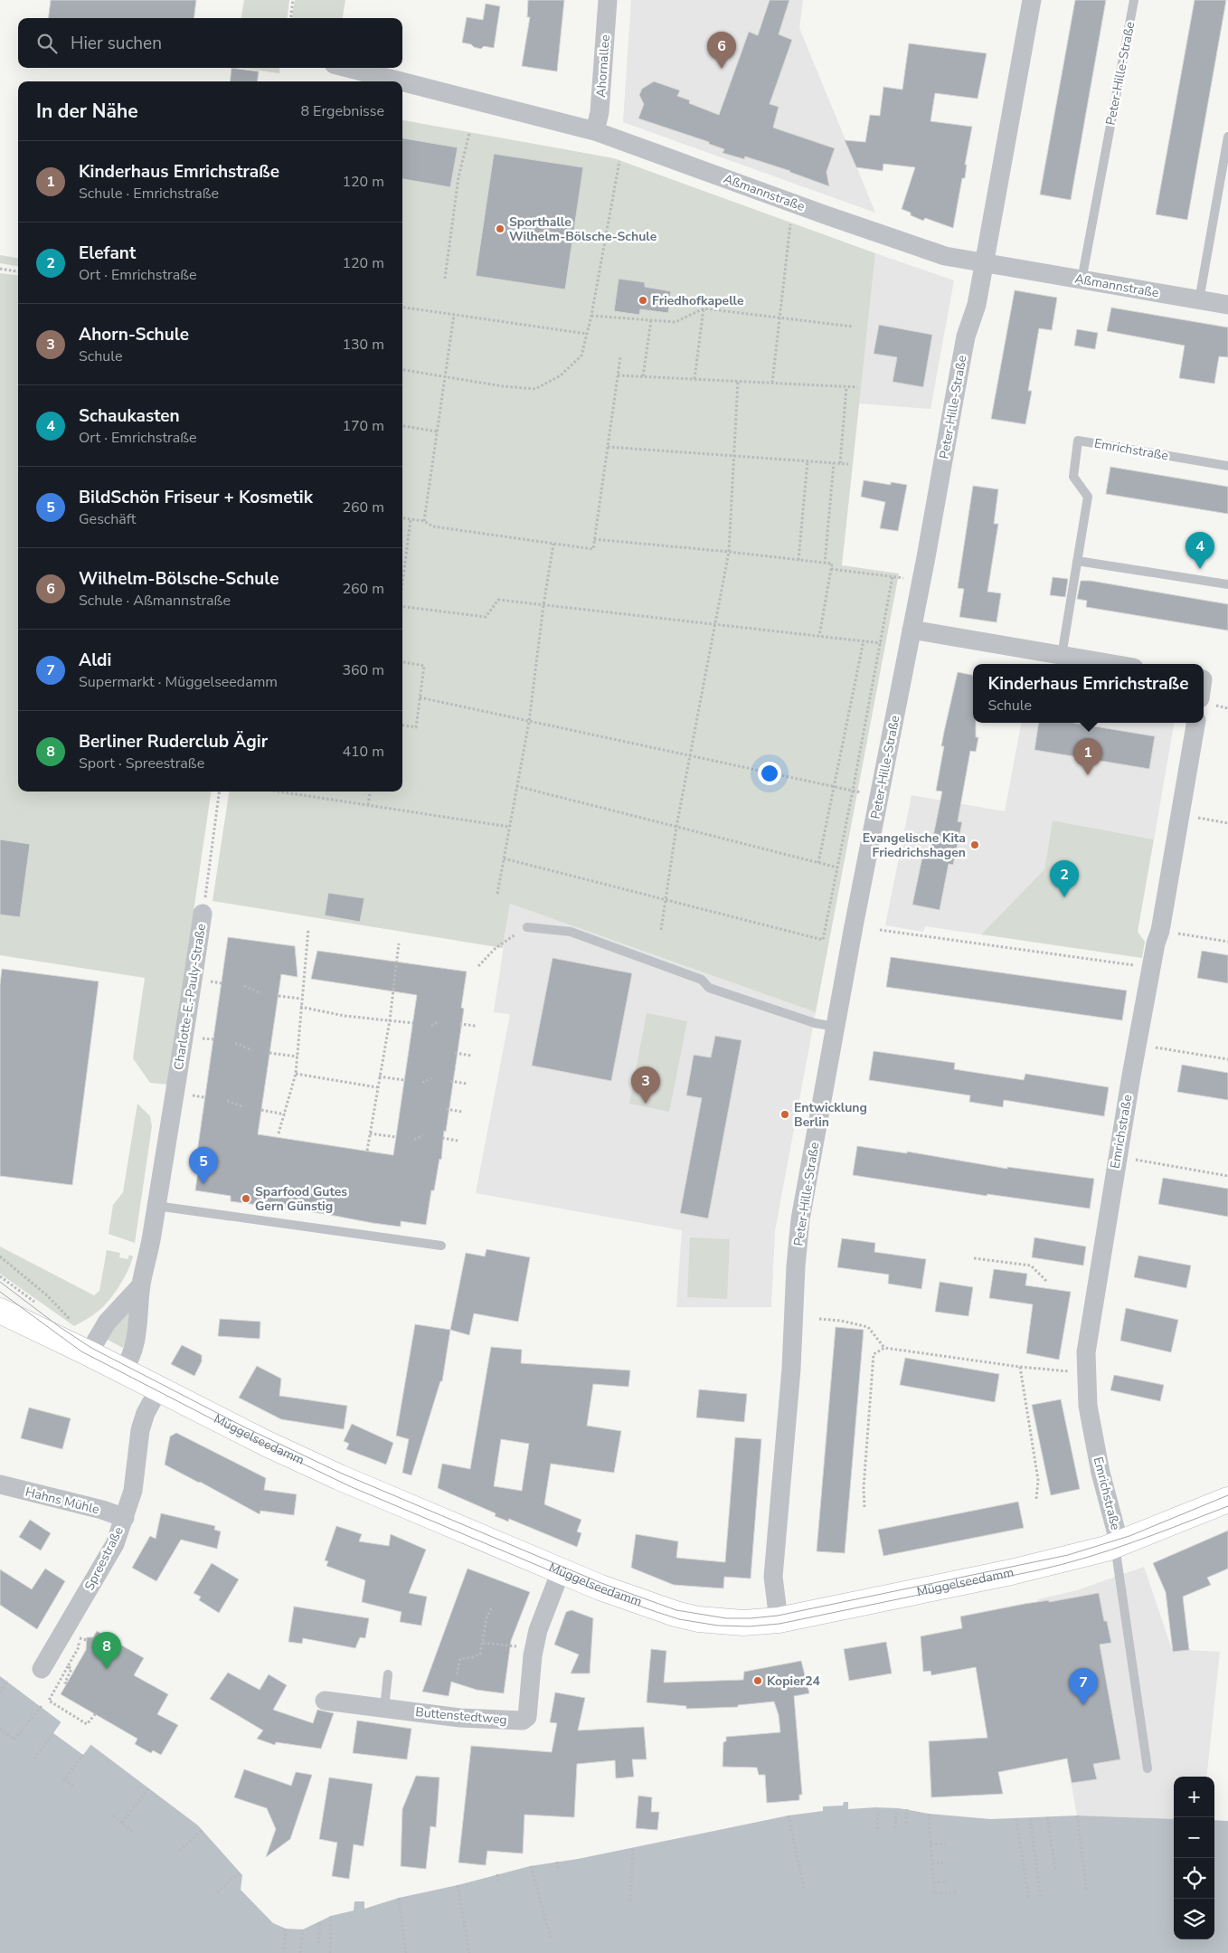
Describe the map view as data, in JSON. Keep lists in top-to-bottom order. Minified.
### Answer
{"streets":{"main road":["Müggelseedamm"],"street":["Ahornallee","Peter-Hille-Straße","Aßmannstraße","Emrichstraße","Charlotte-E.-Pauly-Straße","Hahns Mühle","Spreestraße","Buttenstedtweg"]},"crossings":[["Ahornallee","Aßmannstraße"],["Peter-Hille-Straße","Aßmannstraße"],["Peter-Hille-Straße","Müggelseedamm"],["Emrichstraße","Müggelseedamm"],["Charlotte-E.-Pauly-Straße","Müggelseedamm"],["Müggelseedamm","Spreestraße"],["Müggelseedamm","Buttenstedtweg"],["Hahns Mühle","Spreestraße"]],"places":["Sporthalle Wilhelm-Bölsche-Schule","Friedhofkapelle","Evangelische Kita Friedrichshagen","Entwicklung Berlin","Sparfood Gutes Gern Günstig","Kopier24"],"page":{"search":"Hier suchen","pins":["6","4","1","2","3","5","8","7"],"heading":["In der Nähe","8 Ergebnisse"],"list":[{"mark":"1","name":"Kinderhaus Emrichstraße","note":"Schule · Emrichstraße","value":"120 m"},{"mark":"2","name":"Elefant","note":"Ort · Emrichstraße","value":"120 m"},{"mark":"3","name":"Ahorn-Schule","note":"Schule","value":"130 m"},{"mark":"4","name":"Schaukasten","note":"Ort · Emrichstraße","value":"170 m"},{"mark":"5","name":"BildSchön Friseur + Kosmetik","note":"Geschäft","value":"260 m"},{"mark":"6","name":"Wilhelm-Bölsche-Schule","note":"Schule · Aßmannstraße","value":"260 m"},{"mark":"7","name":"Aldi","note":"Supermarkt · Müggelseedamm","value":"360 m"},{"mark":"8","name":"Berliner Ruderclub Ägir","note":"Sport · Spreestraße","value":"410 m"}],"popup":["Kinderhaus Emrichstraße","Schule"],"map_buttons":["+","−"]}}
